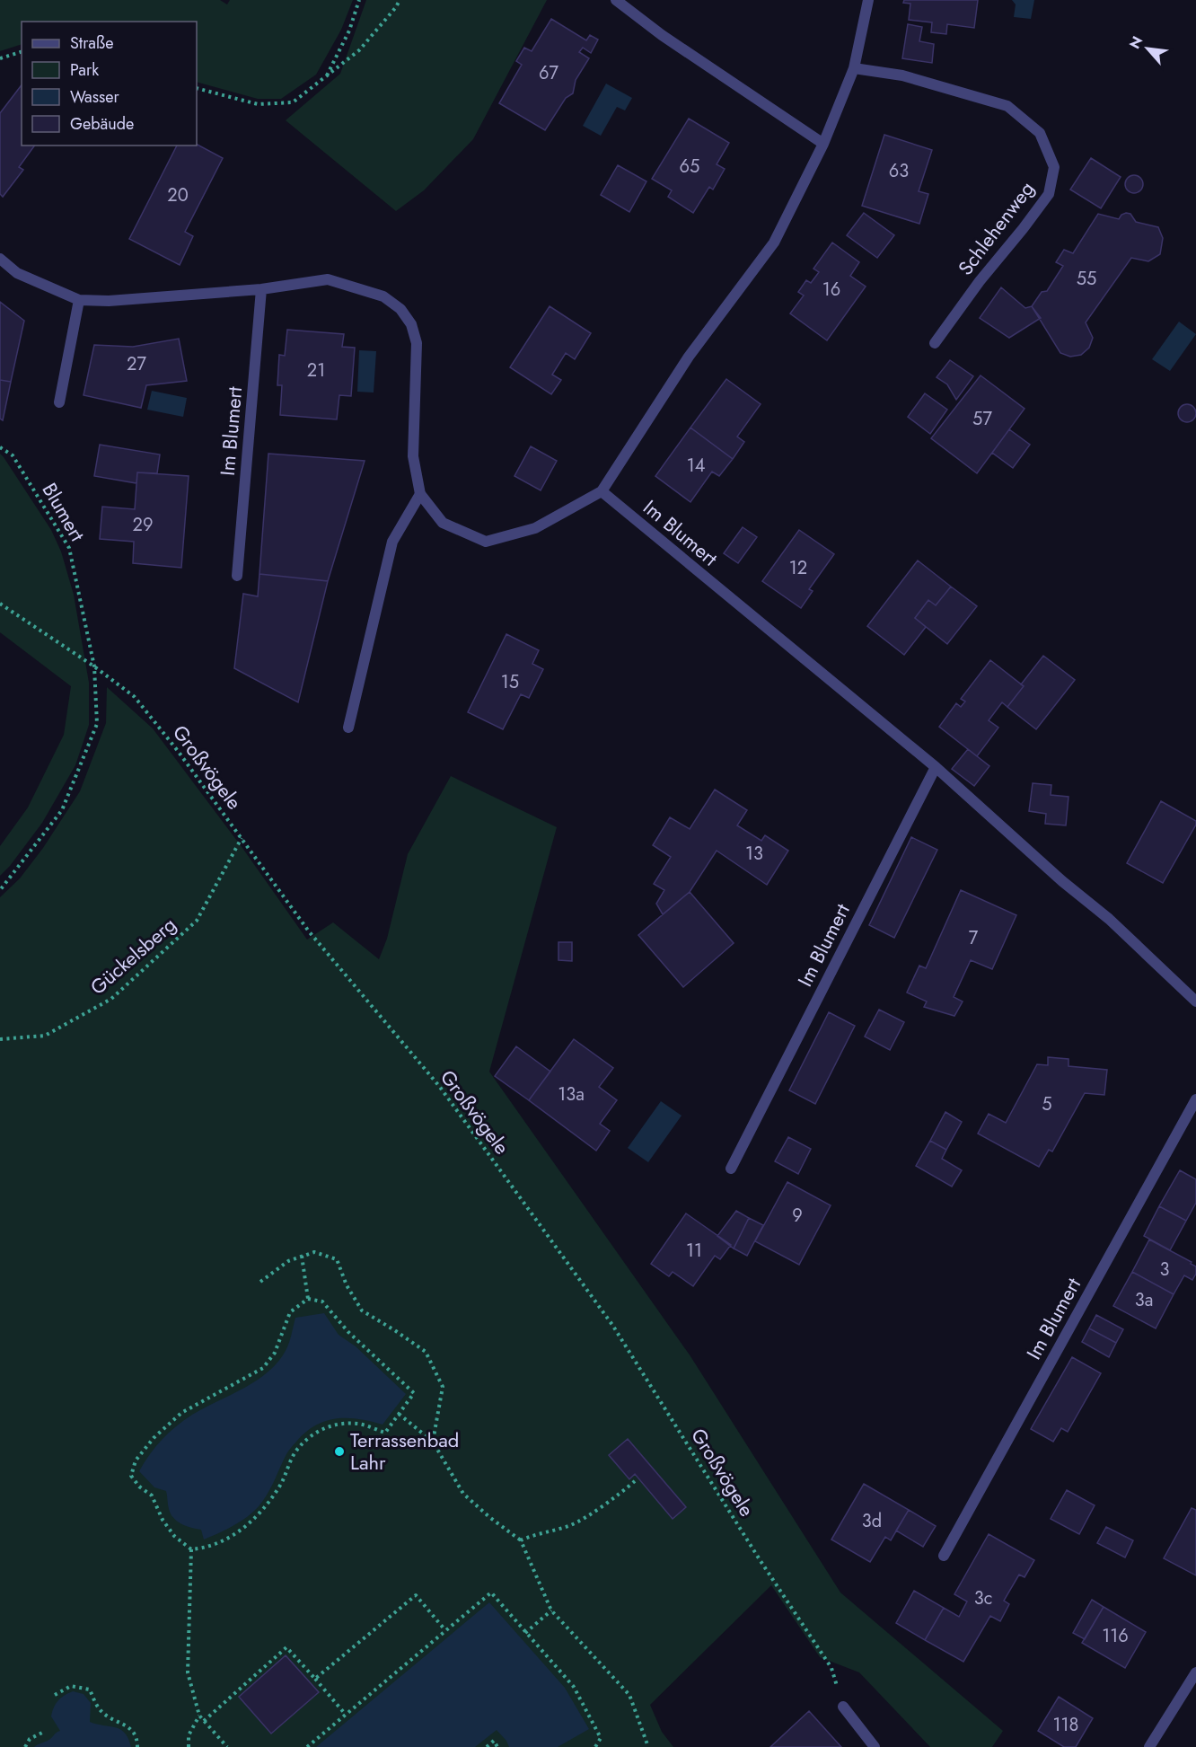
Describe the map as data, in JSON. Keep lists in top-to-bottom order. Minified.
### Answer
{"streets":{"street":["Schlehenweg","Im Blumert"],"path":["Blumert","Großvögele","Gückelsberg"]},"crossings":[["Blumert","Großvögele"],["Großvögele","Gückelsberg"]],"places":["Terrassenbad Lahr"],"house_numbers":["67","65","63","20","55","16","27","21","57","14","29","12","15","13","7","13a","5","9","11","3","3a","3d","3c","116","118"],"legend":["Straße","Park","Wasser","Gebäude"],"north":"top left"}
